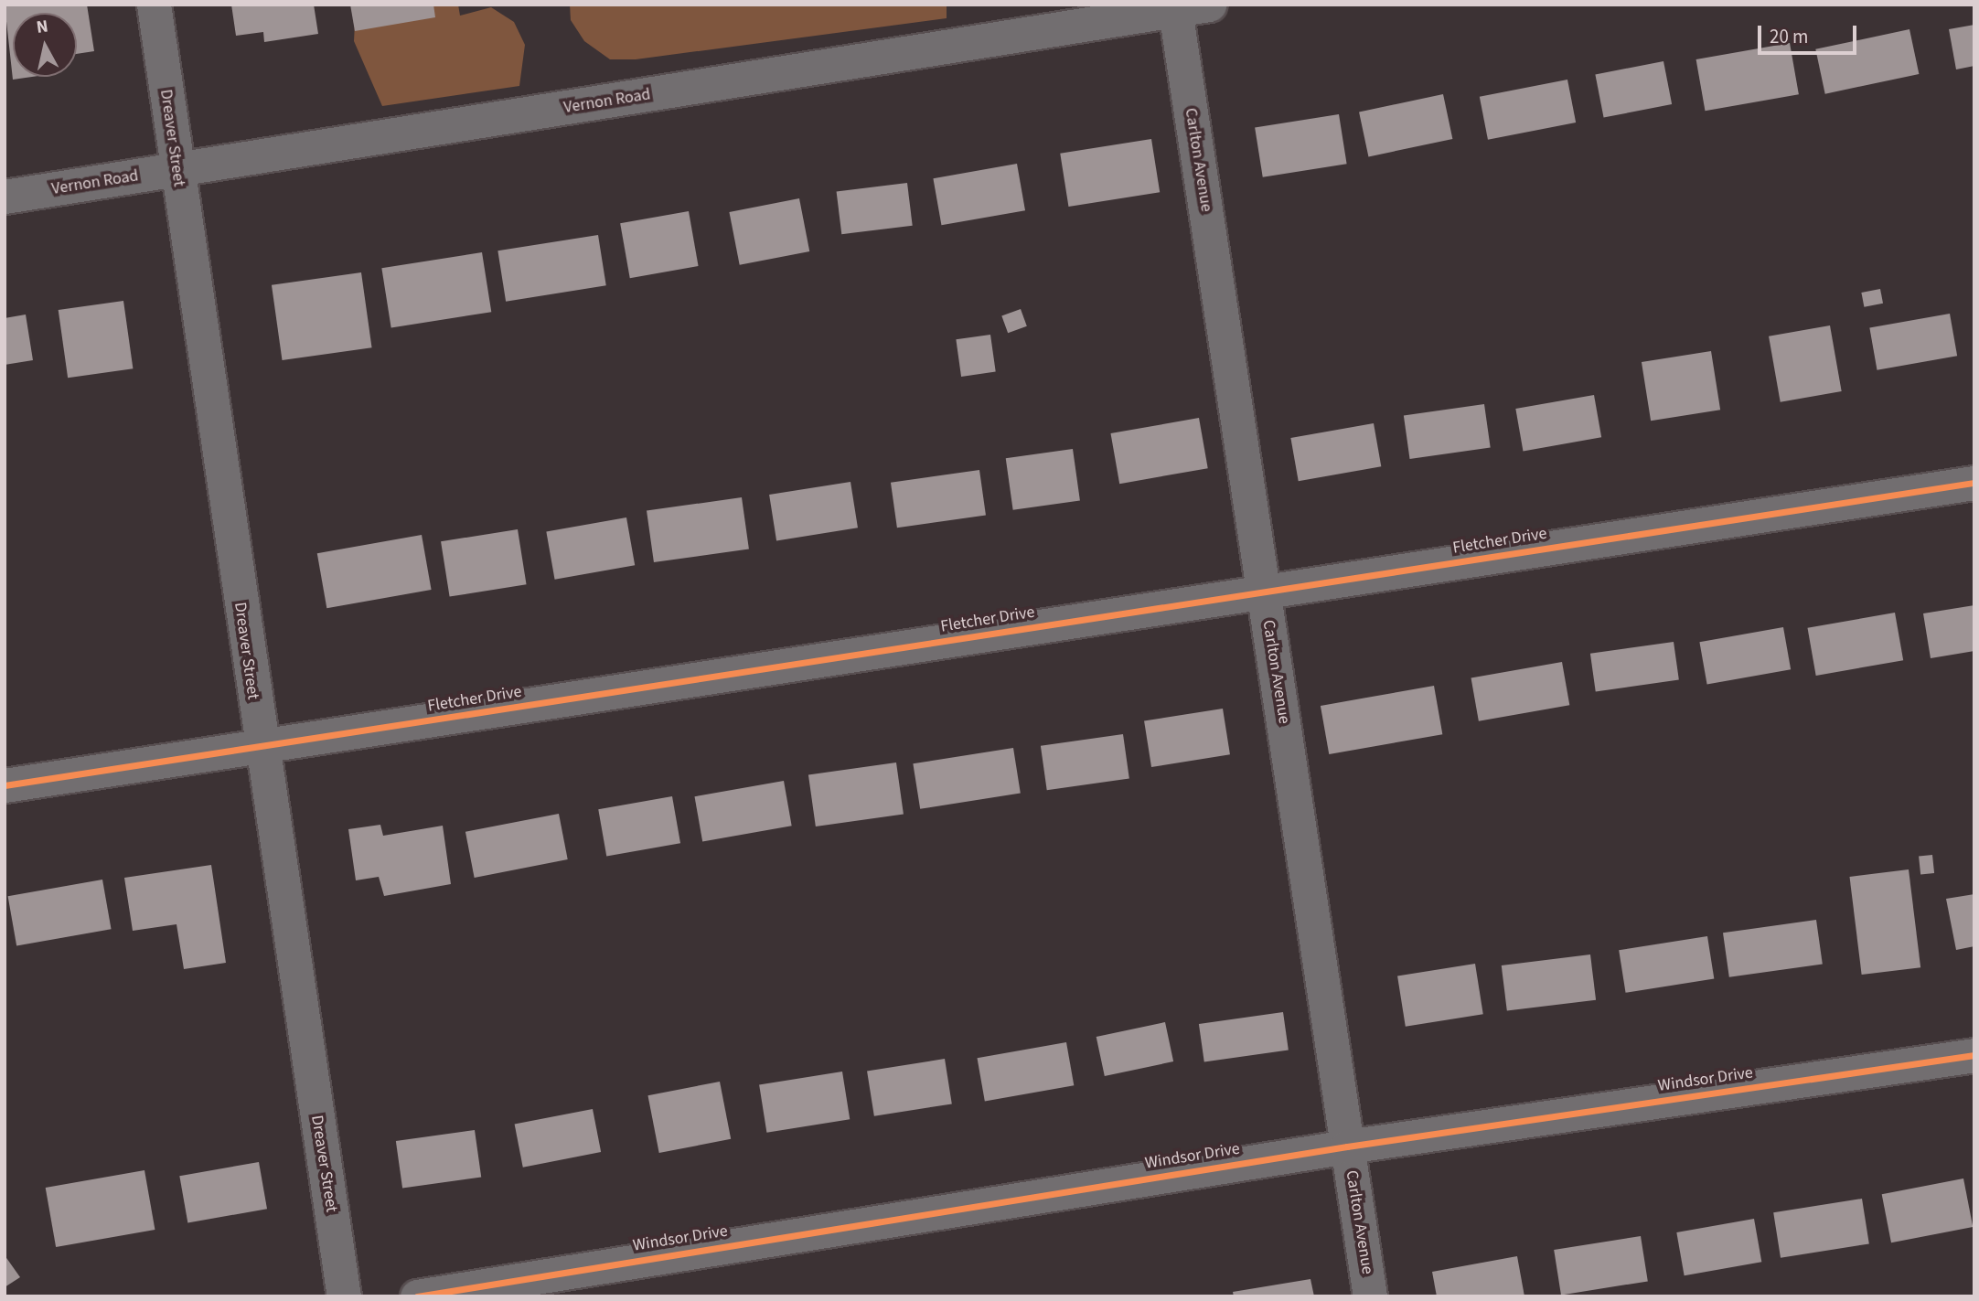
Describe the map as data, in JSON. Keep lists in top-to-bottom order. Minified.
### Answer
{"streets":{"street":["Vernon Road","Dreaver Street","Carlton Avenue","Fletcher Drive","Windsor Drive"]},"crossings":[["Vernon Road","Dreaver Street"],["Vernon Road","Carlton Avenue"],["Dreaver Street","Fletcher Drive"],["Carlton Avenue","Fletcher Drive"],["Carlton Avenue","Windsor Drive"]],"scale_bar":"20 m","north":"top"}
